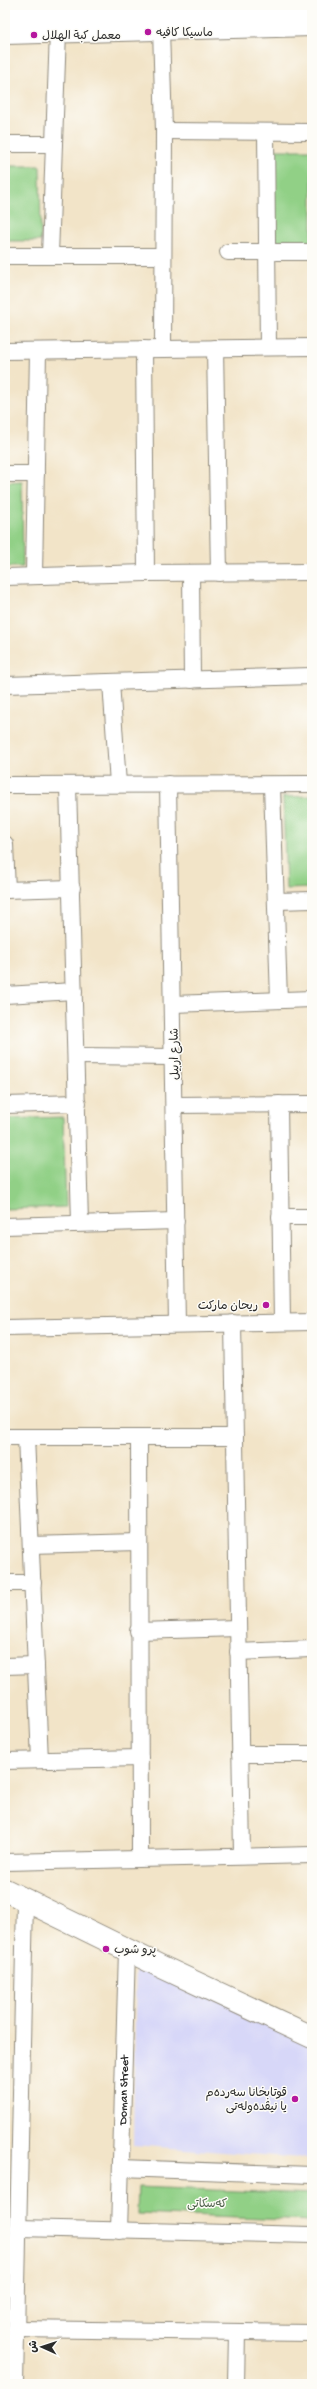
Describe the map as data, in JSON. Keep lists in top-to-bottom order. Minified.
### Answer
{"streets":{"street":["شارع اربيل","Doman Street"]},"parks":["کەسکاتی"],"places":["ماسيكا كافيه","معمل كبة الهلال","ريحان ماركت","پرو شوب","قوتابخانا سەردەم یا نیڤدەولەتی"],"north":"left"}
